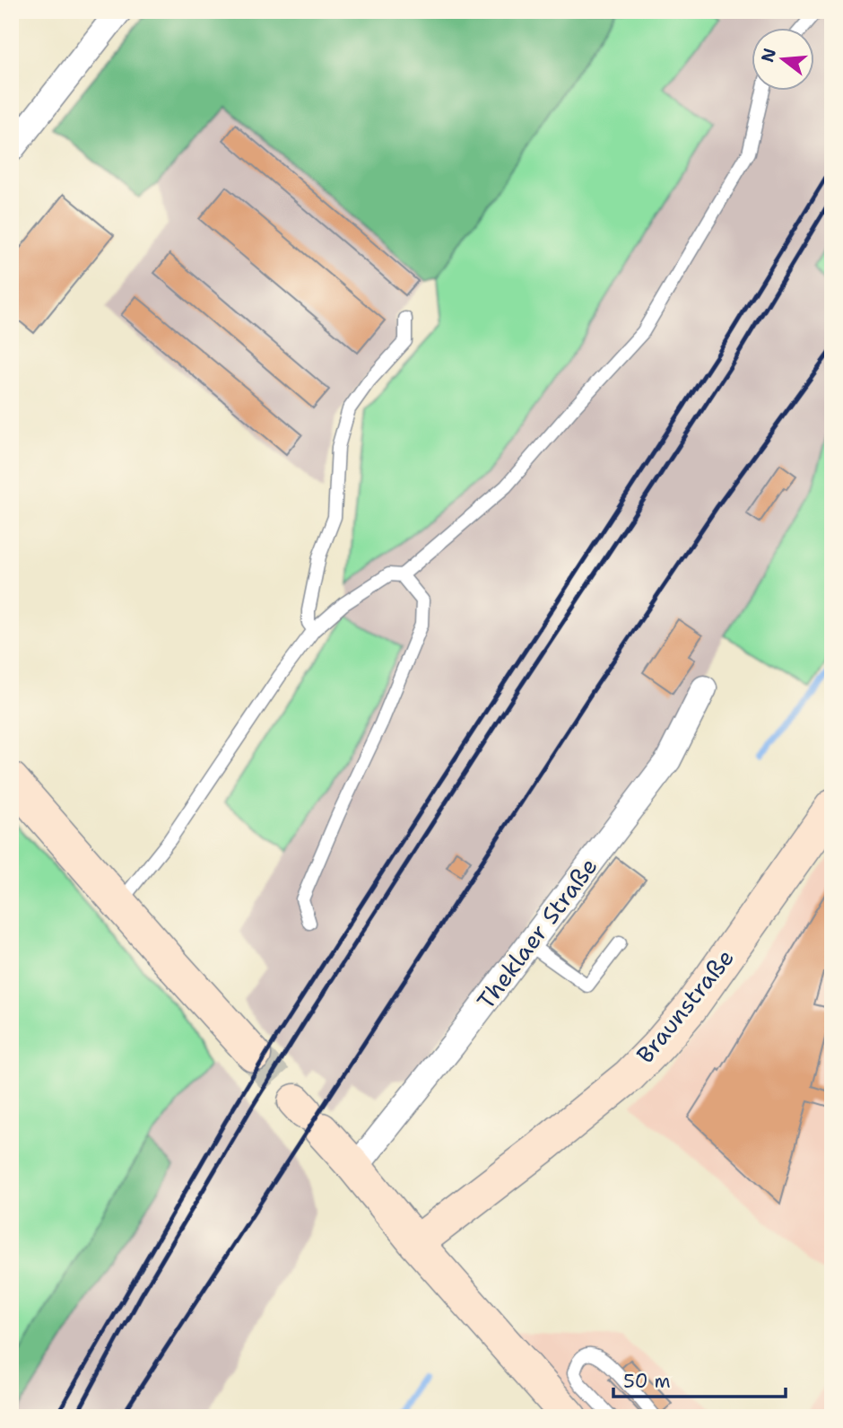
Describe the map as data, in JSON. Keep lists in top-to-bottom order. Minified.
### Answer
{"streets":{"main road":["Braunstraße"],"street":["Theklaer Straße"]},"scale_bar":"50 m","north":"left"}
